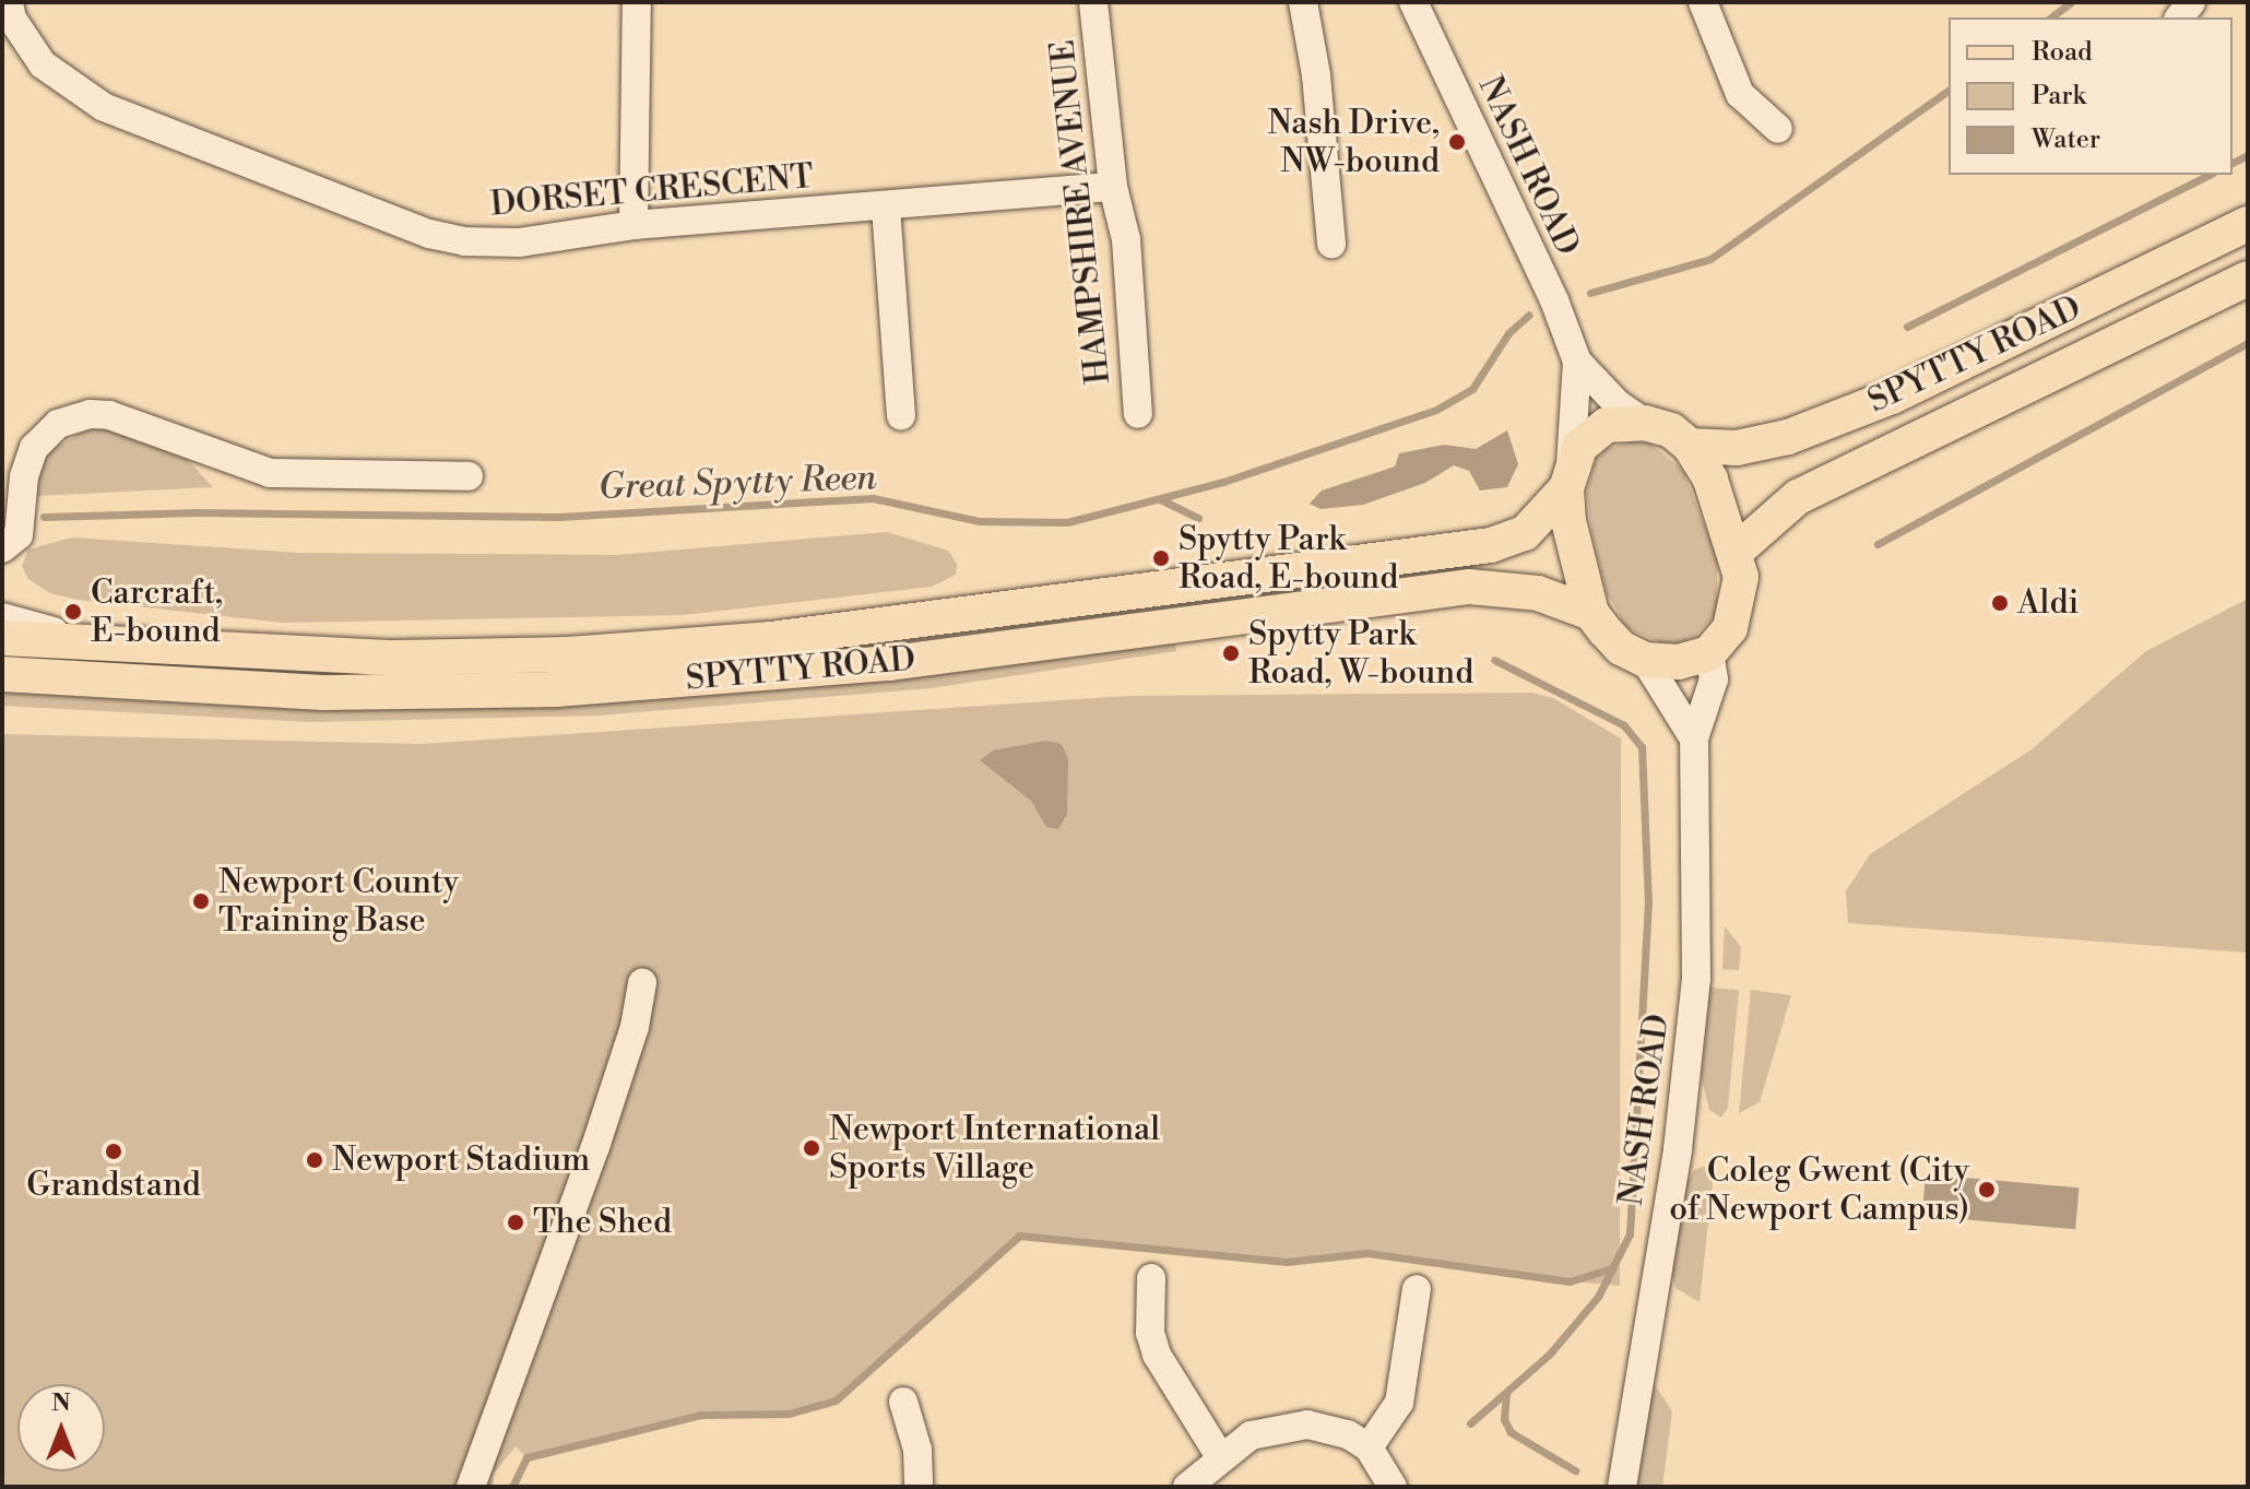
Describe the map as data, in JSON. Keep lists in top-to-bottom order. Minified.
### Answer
{"streets":{"main road":["SPYTTY ROAD"],"street":["NASH ROAD","DORSET CRESCENT","HAMPSHIRE AVENUE"]},"crossings":[["NASH ROAD","SPYTTY ROAD"],["DORSET CRESCENT","HAMPSHIRE AVENUE"]],"water":["Great Spytty Reen"],"places":["Nash Drive, NW-bound","Spytty Park Road, E-bound","Aldi","Carcraft, E-bound","Spytty Park Road, W-bound","Newport County Training Base","Newport International Sports Village","Grandstand","Newport Stadium","Coleg Gwent (City of Newport Campus)","The Shed"],"legend":["Road","Park","Water"],"north":"top"}
